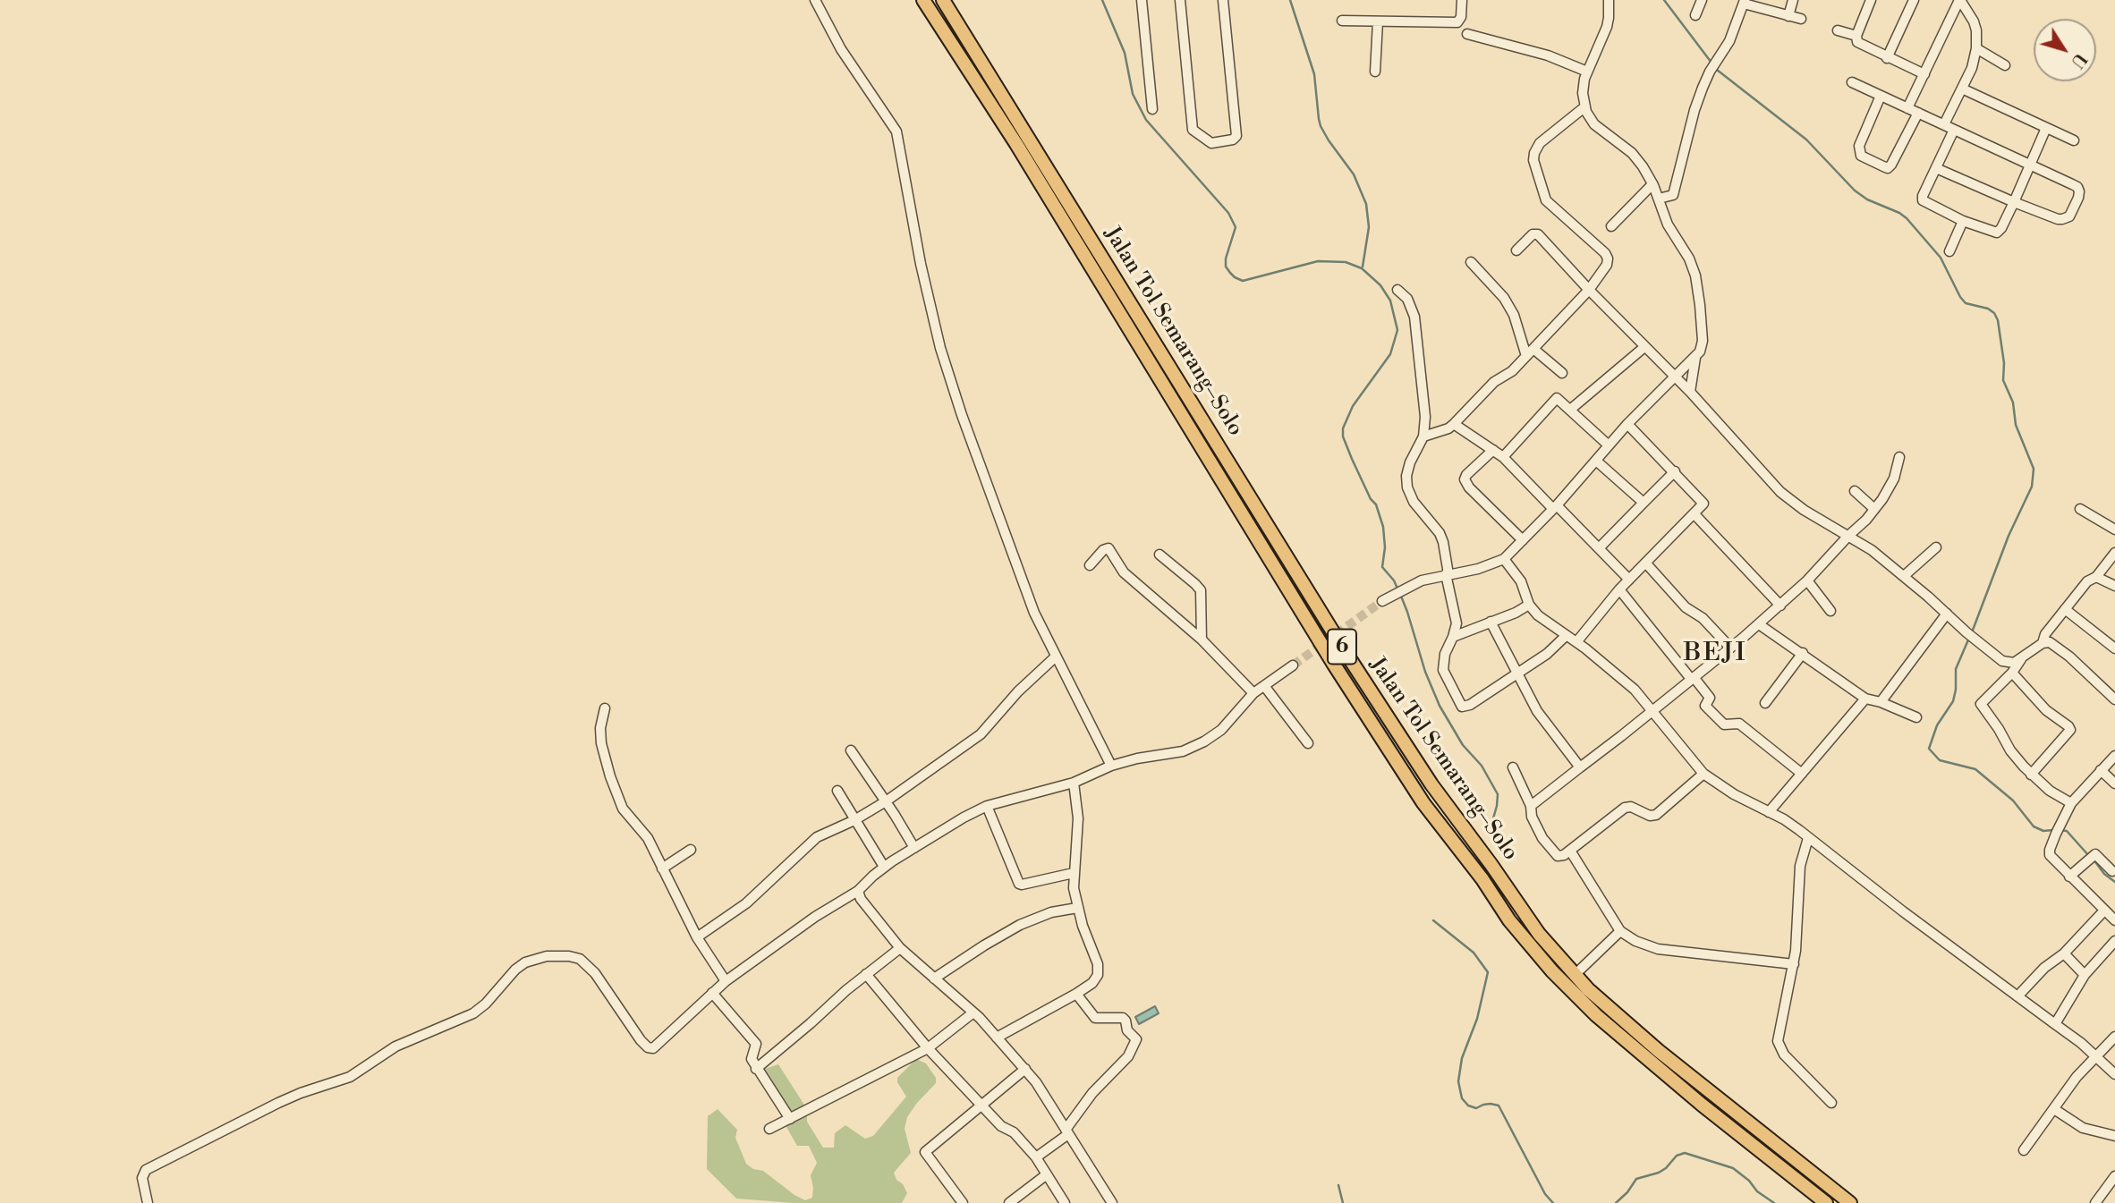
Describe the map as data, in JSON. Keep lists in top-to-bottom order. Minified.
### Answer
{"streets":{"highway":["Jalan Tol Semarang–Solo","6"]},"districts":["BEJI"],"north":"bottom right"}
